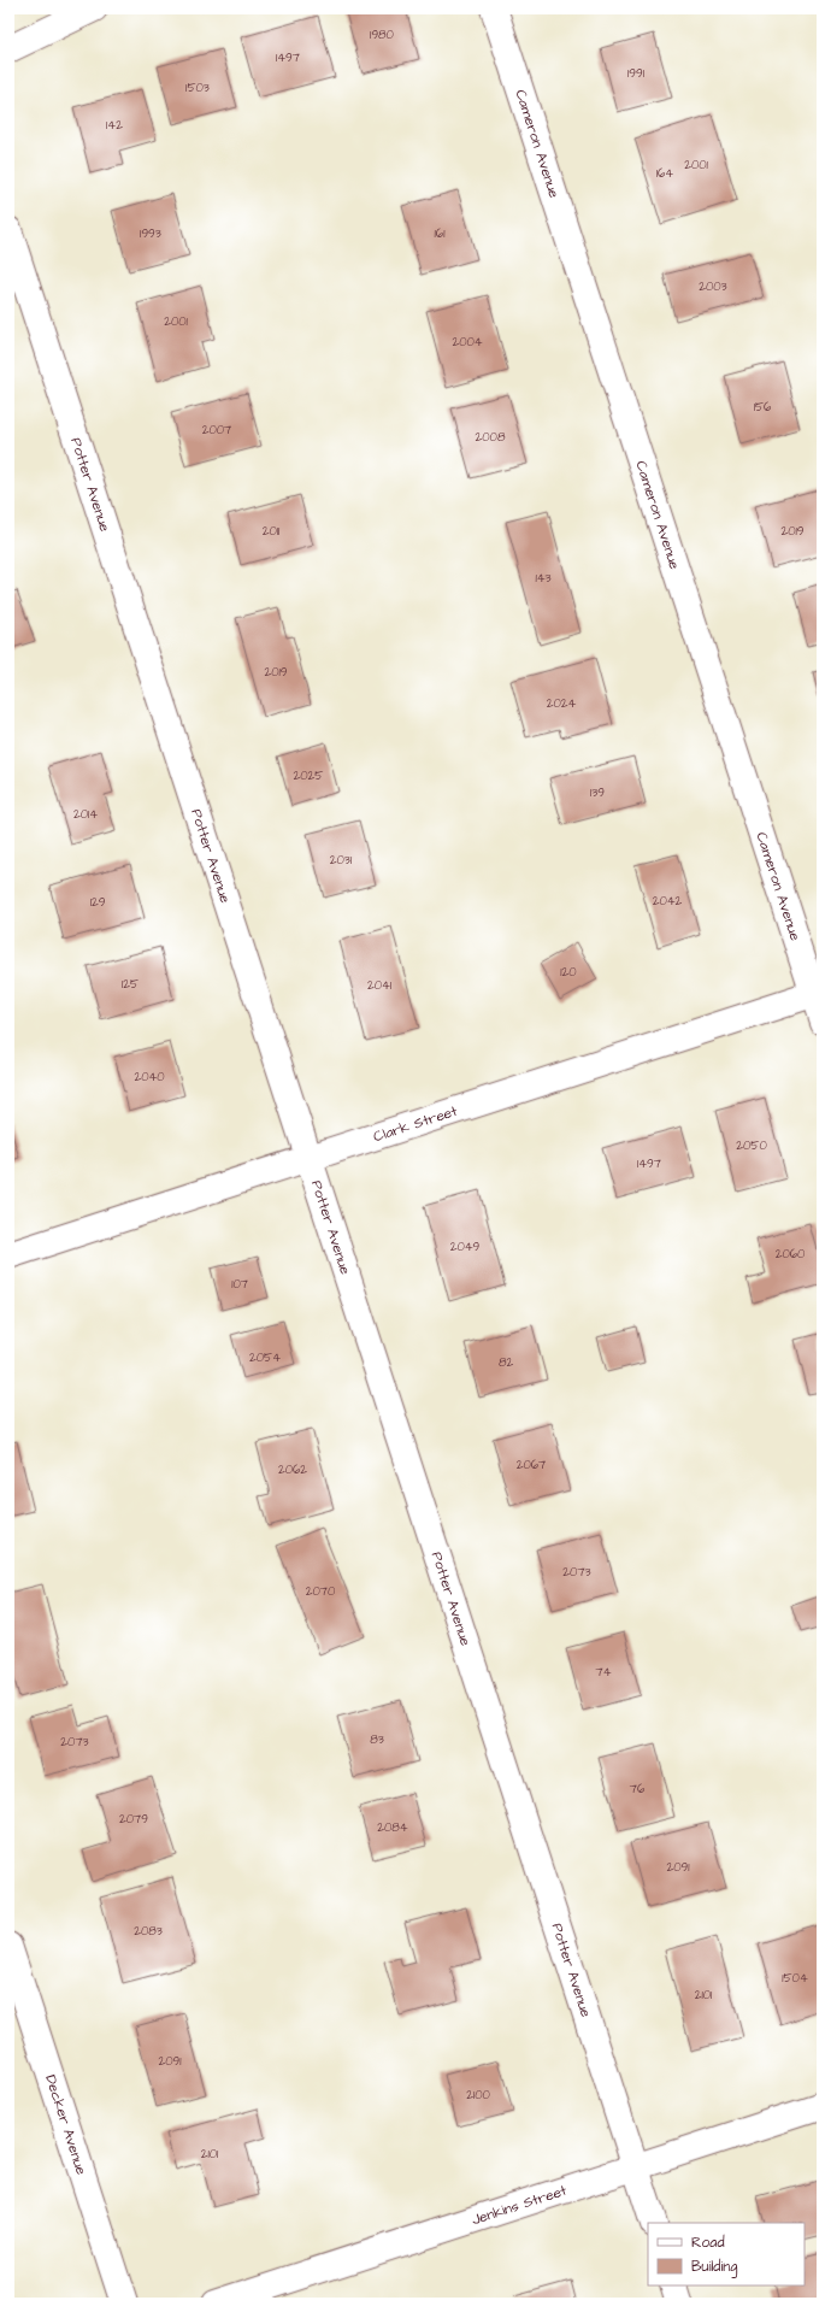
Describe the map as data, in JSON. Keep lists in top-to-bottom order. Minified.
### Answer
{"streets":{"street":["Cameron Avenue","Potter Avenue","Clark Street","Decker Avenue","Jenkins Street"]},"crossings":[["Cameron Avenue","Clark Street"],["Potter Avenue","Clark Street"],["Potter Avenue","Jenkins Street"]],"house_numbers":["1980","1497","1991","1503","142","2001","164","1993","161","2003","2001","2004","156","2007","2008","2011","2019","143","2019","2024","2025","139","2014","2031","2042","129","120","125","2041","2040","2050","1497","2049","2060","107","2054","82","2067","2062","2073","2070","74","83","2073","76","2079","2084","2091","2083","1504","2101","2091","2100","2101"],"legend":["Road","Building"]}
